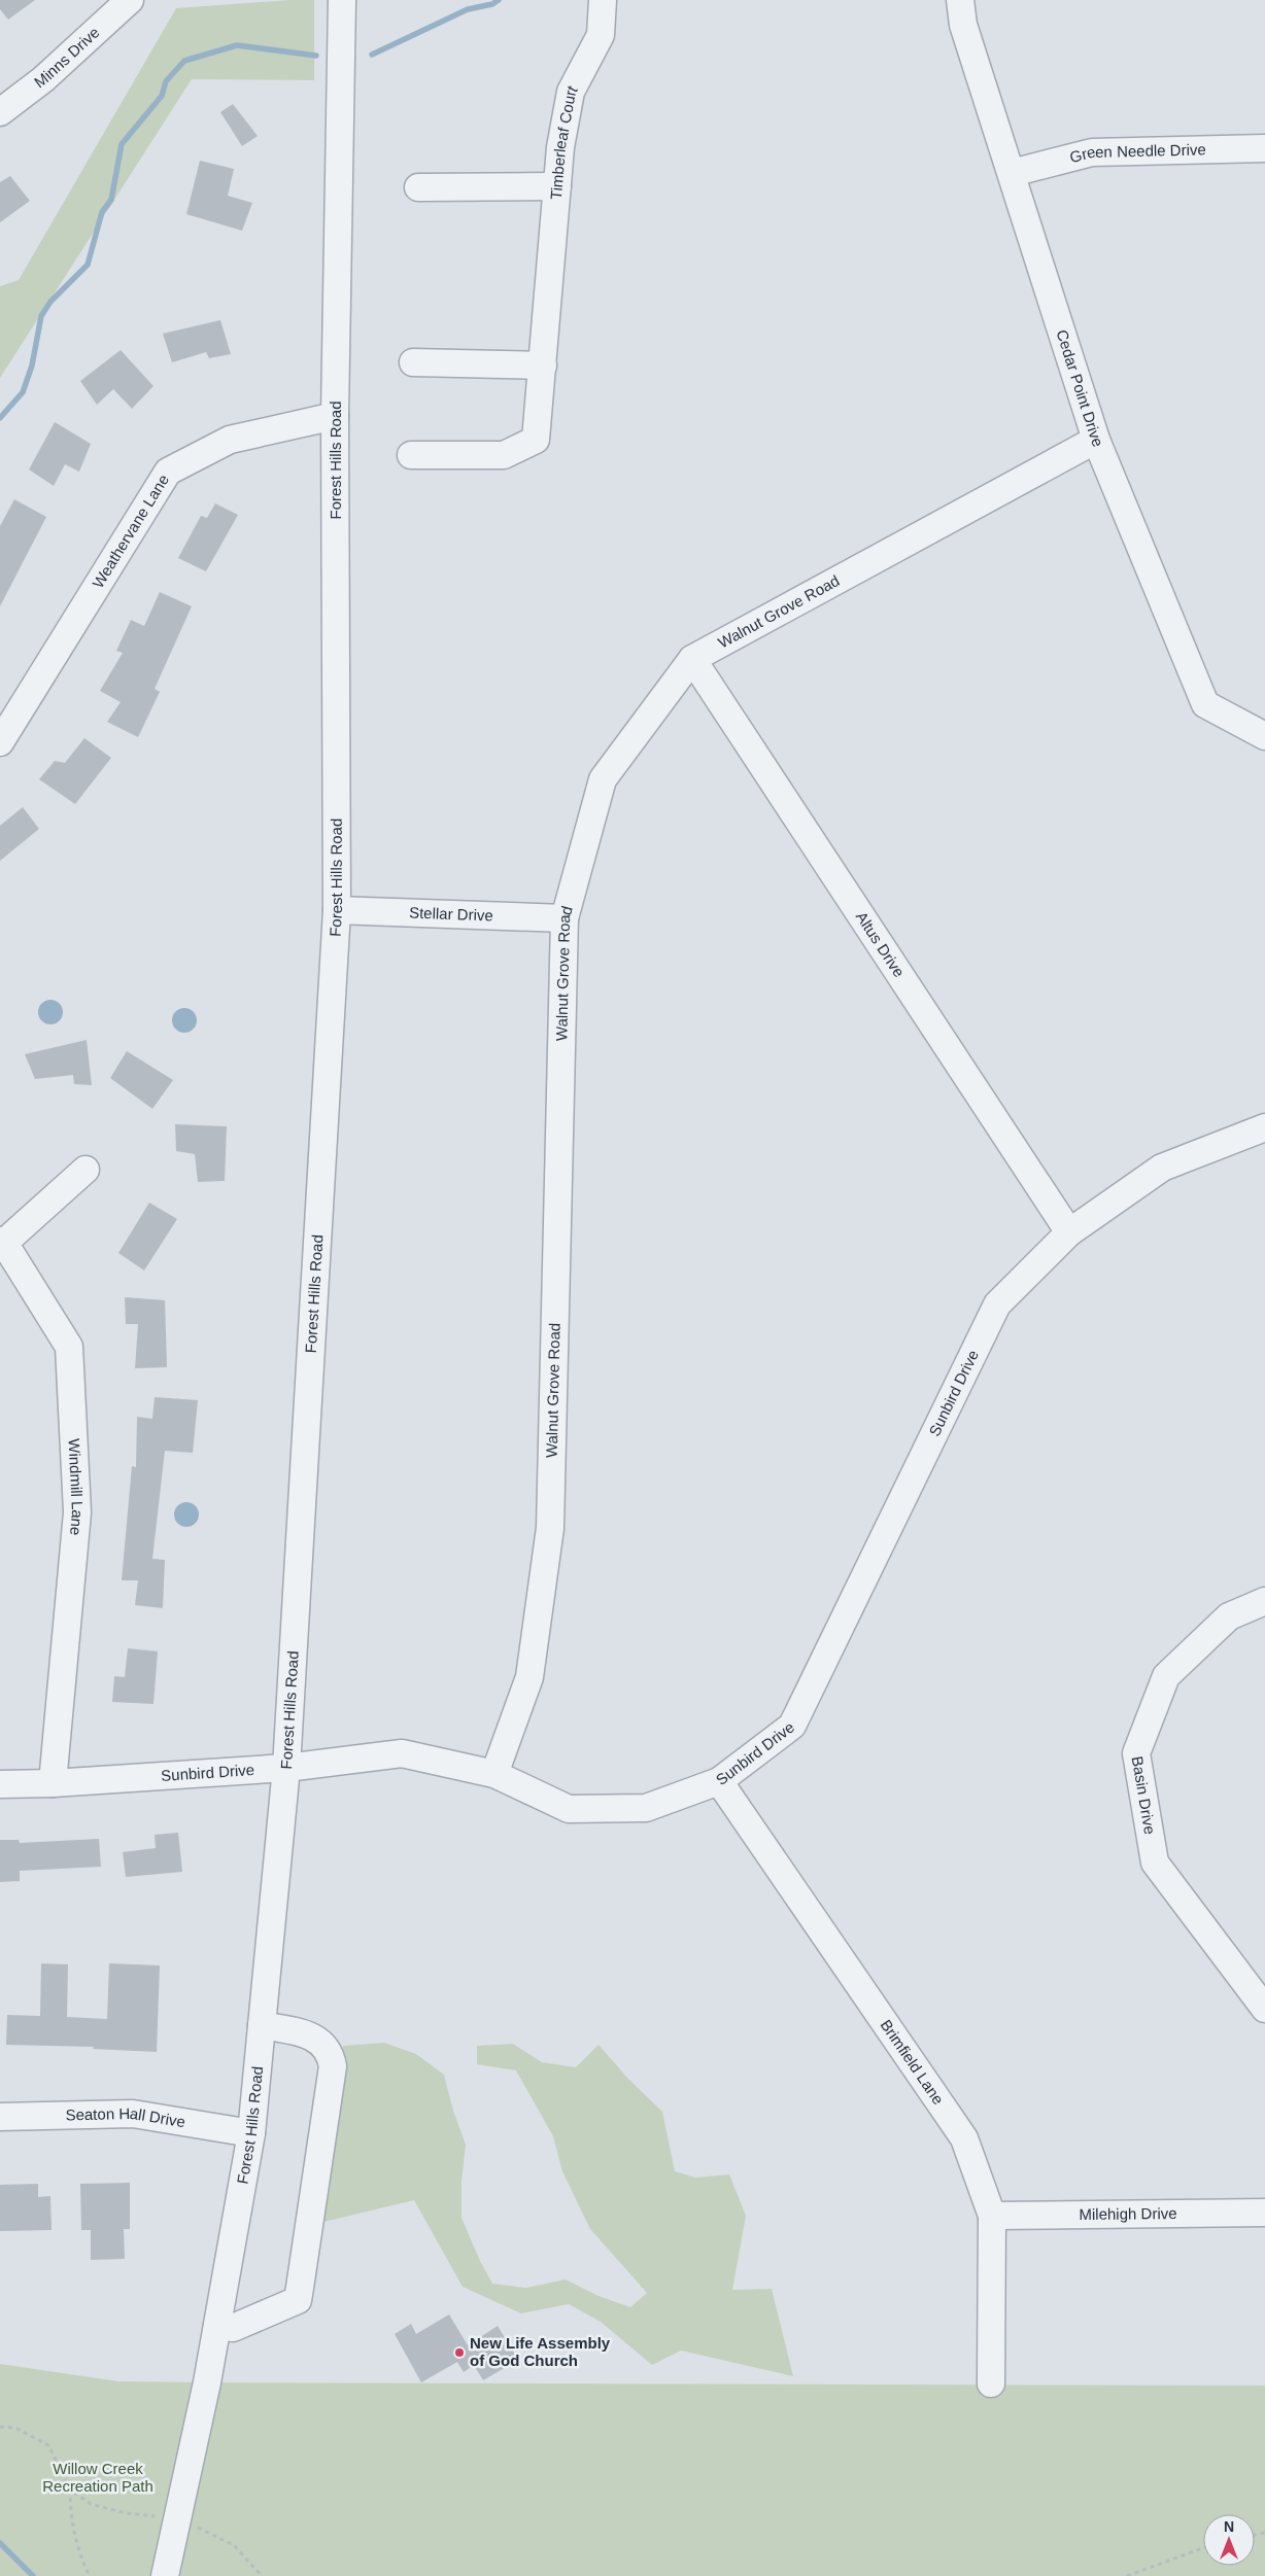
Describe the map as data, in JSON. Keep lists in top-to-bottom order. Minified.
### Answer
{"streets":{"street":["Minns Drive","Timberleaf Court","Green Needle Drive","Cedar Point Drive","Forest Hills Road","Weathervane Lane","Walnut Grove Road","Stellar Drive","Altus Drive","Sunbird Drive","Windmill Lane","Basin Drive","Brimfield Lane","Seaton Hall Drive","Milehigh Drive"]},"crossings":[["Green Needle Drive","Cedar Point Drive"],["Cedar Point Drive","Walnut Grove Road"],["Forest Hills Road","Weathervane Lane"],["Forest Hills Road","Stellar Drive"],["Forest Hills Road","Sunbird Drive"],["Forest Hills Road","Seaton Hall Drive"],["Walnut Grove Road","Stellar Drive"],["Walnut Grove Road","Altus Drive"],["Walnut Grove Road","Sunbird Drive"],["Altus Drive","Sunbird Drive"],["Sunbird Drive","Windmill Lane"],["Sunbird Drive","Brimfield Lane"],["Brimfield Lane","Milehigh Drive"]],"parks":["Willow Creek Recreation Path"],"places":["New Life Assembly of God Church"],"north":"top"}
